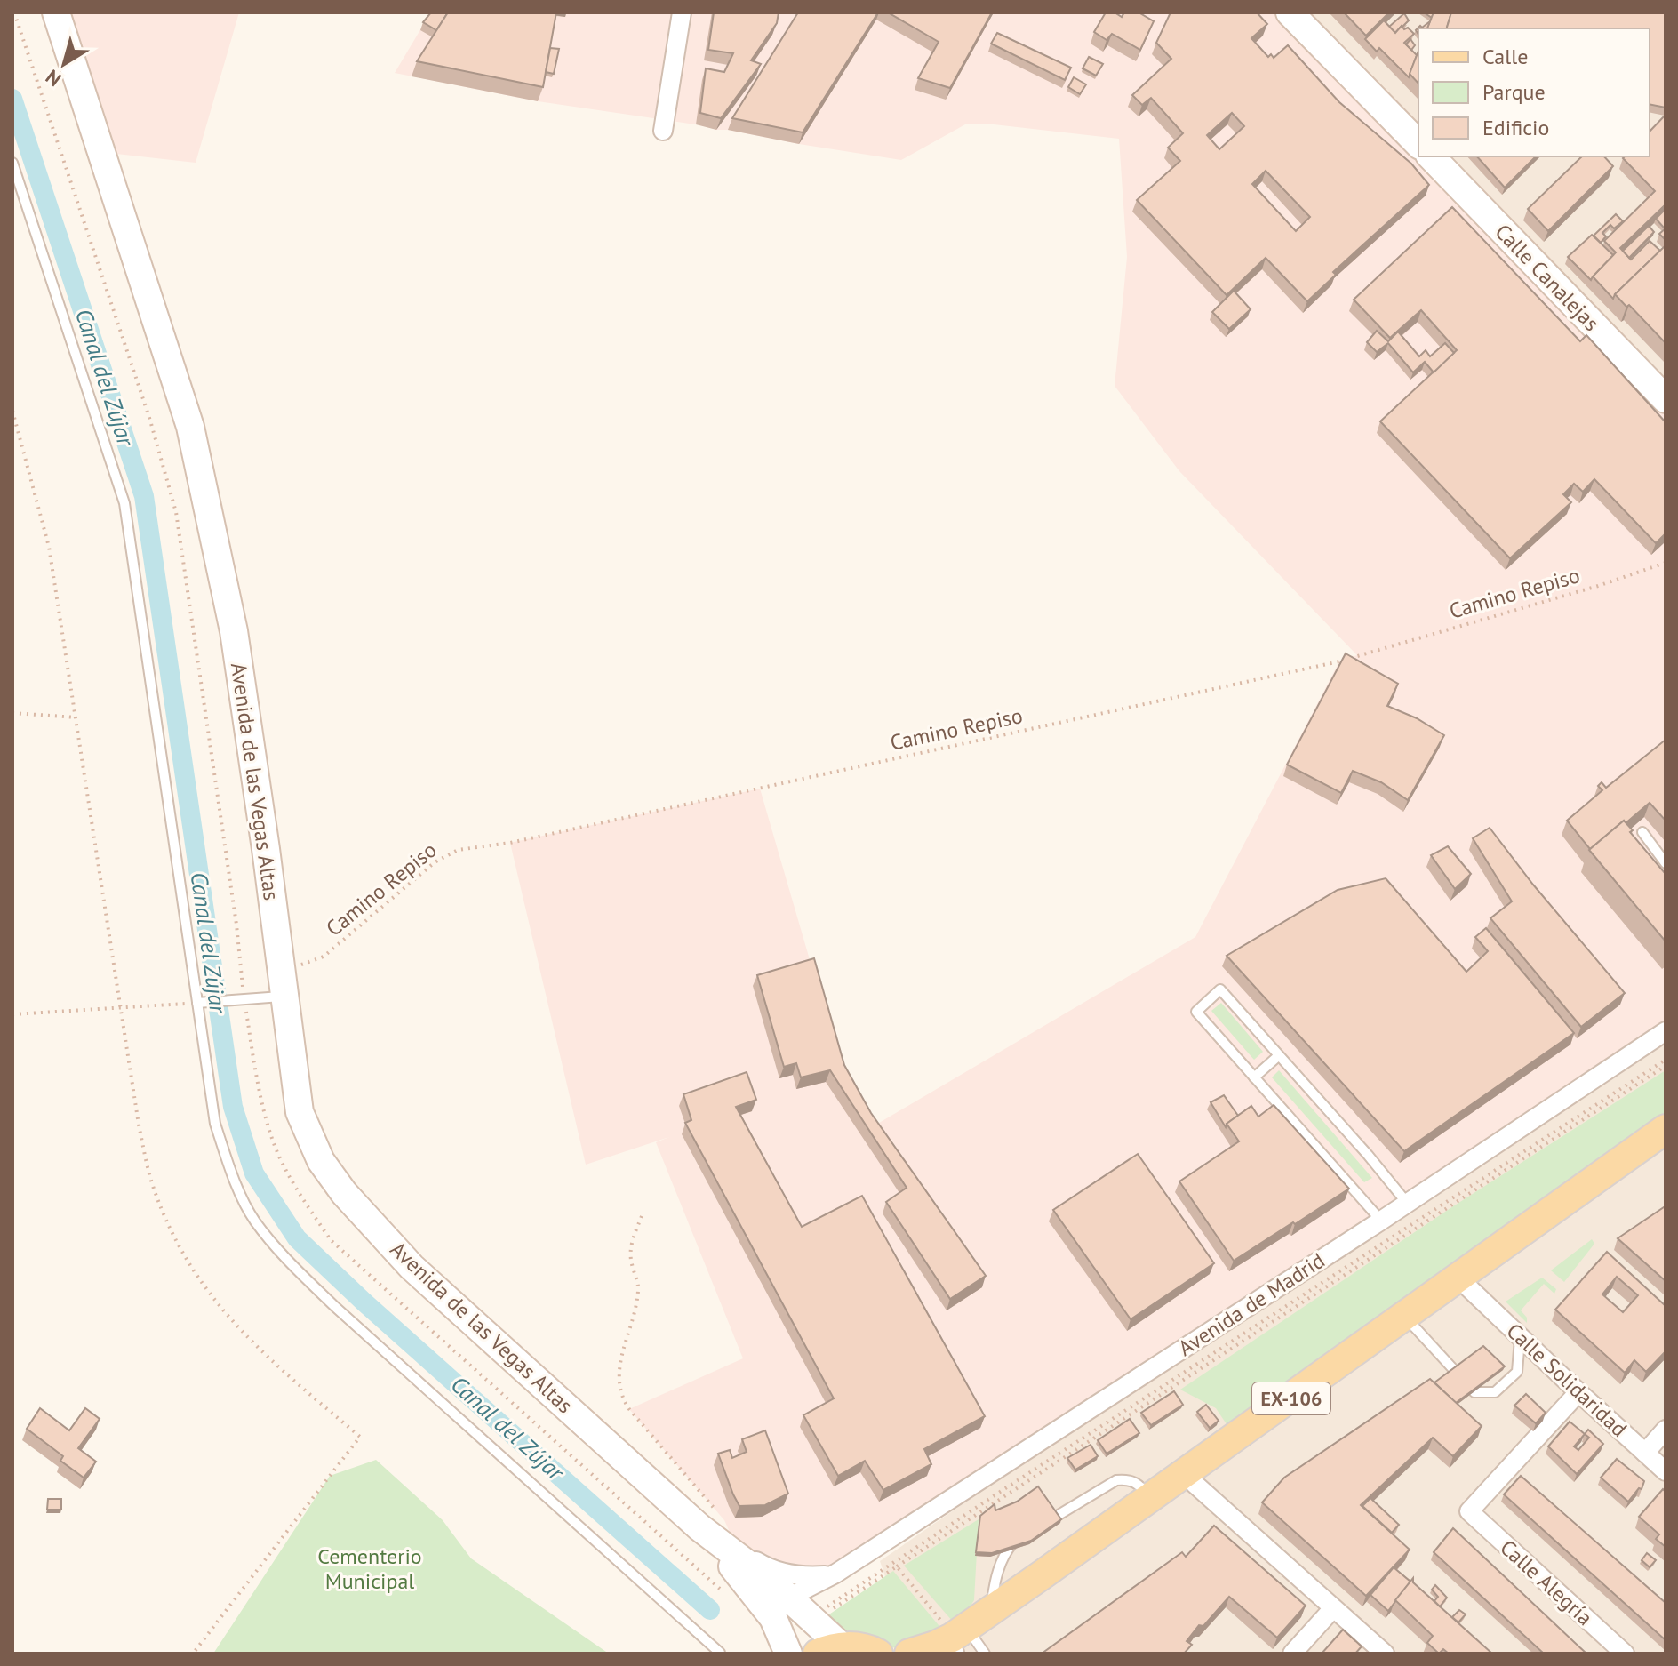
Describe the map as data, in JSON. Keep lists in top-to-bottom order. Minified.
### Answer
{"streets":{"main road":["EX-106"],"street":["Calle Canalejas","Avenida de las Vegas Altas","Avenida de Madrid","Calle Solidaridad","Calle Alegría"],"path":["Camino Repiso"]},"crossings":[["Camino Repiso","Avenida de las Vegas Altas"],["Calle Solidaridad","EX-106"],["Calle Solidaridad","Calle Alegría"]],"water":["Canal del Zújar"],"parks":["Cementerio Municipal"],"legend":["Calle","Parque","Edificio"],"north":"bottom left"}
